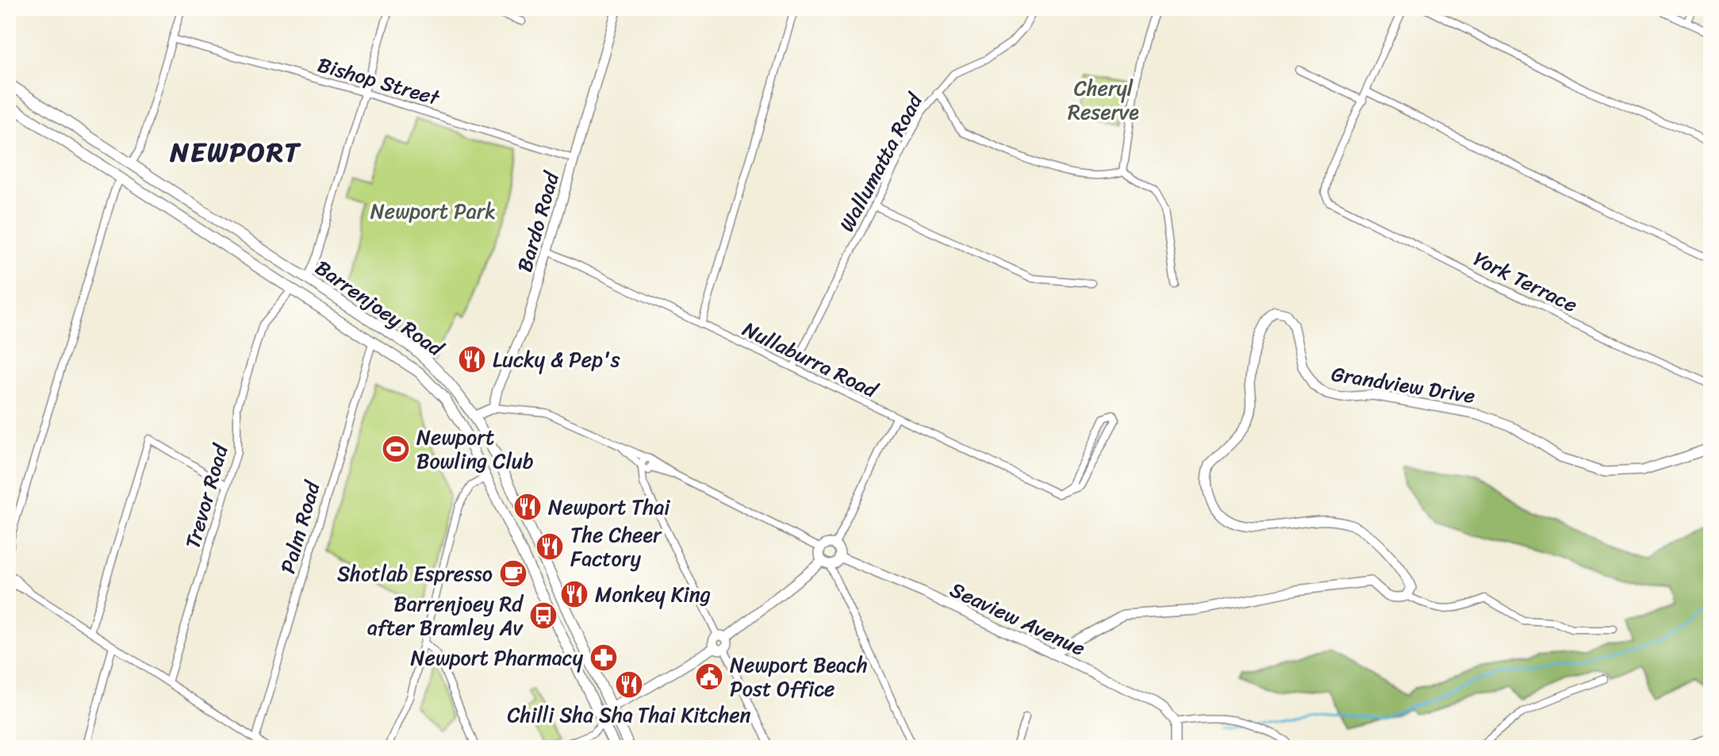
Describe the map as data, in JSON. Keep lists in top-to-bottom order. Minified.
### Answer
{"streets":{"main road":["Barrenjoey Road","Palm Road"],"street":["Bishop Street","Wallumatta Road","Bardo Road","York Terrace","Nullaburra Road","Grandview Drive","Trevor Road","Seaview Avenue"]},"crossings":[["Bishop Street","Bardo Road"],["Wallumatta Road","Nullaburra Road"],["Bardo Road","Nullaburra Road"],["Barrenjoey Road","Trevor Road"],["Barrenjoey Road","Palm Road"]],"districts":["NEWPORT"],"parks":["Cheryl Reserve","Newport Park"],"places":{"restaurant":["Lucky & Pep's","Newport Thai","The Cheer Factory","Monkey King","Chilli Sha Sha Thai Kitchen"],"sports":["Newport Bowling Club"],"cafe":["Shotlab Espresso"],"bus stop":["Barrenjoey Rd after Bramley Av"],"pharmacy":["Newport Pharmacy"],"public building":["Newport Beach Post Office"]}}
